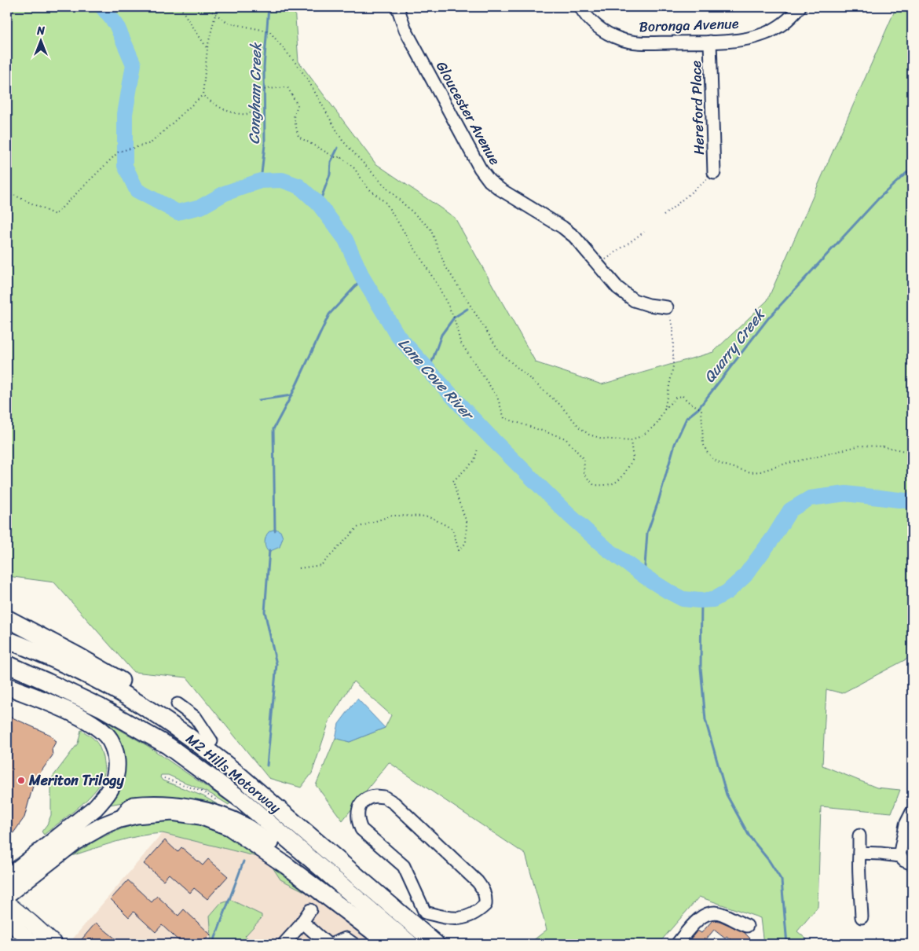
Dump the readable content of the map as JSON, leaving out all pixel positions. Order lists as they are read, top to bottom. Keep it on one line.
{"streets":{"highway":["M2 Hills Motorway"],"street":["Boronga Avenue","Hereford Place","Gloucester Avenue"]},"crossings":[["Boronga Avenue","Hereford Place"]],"water":["Congham Creek","Quarry Creek","Lane Cove River"],"places":["Meriton Trilogy"],"north":"top"}
